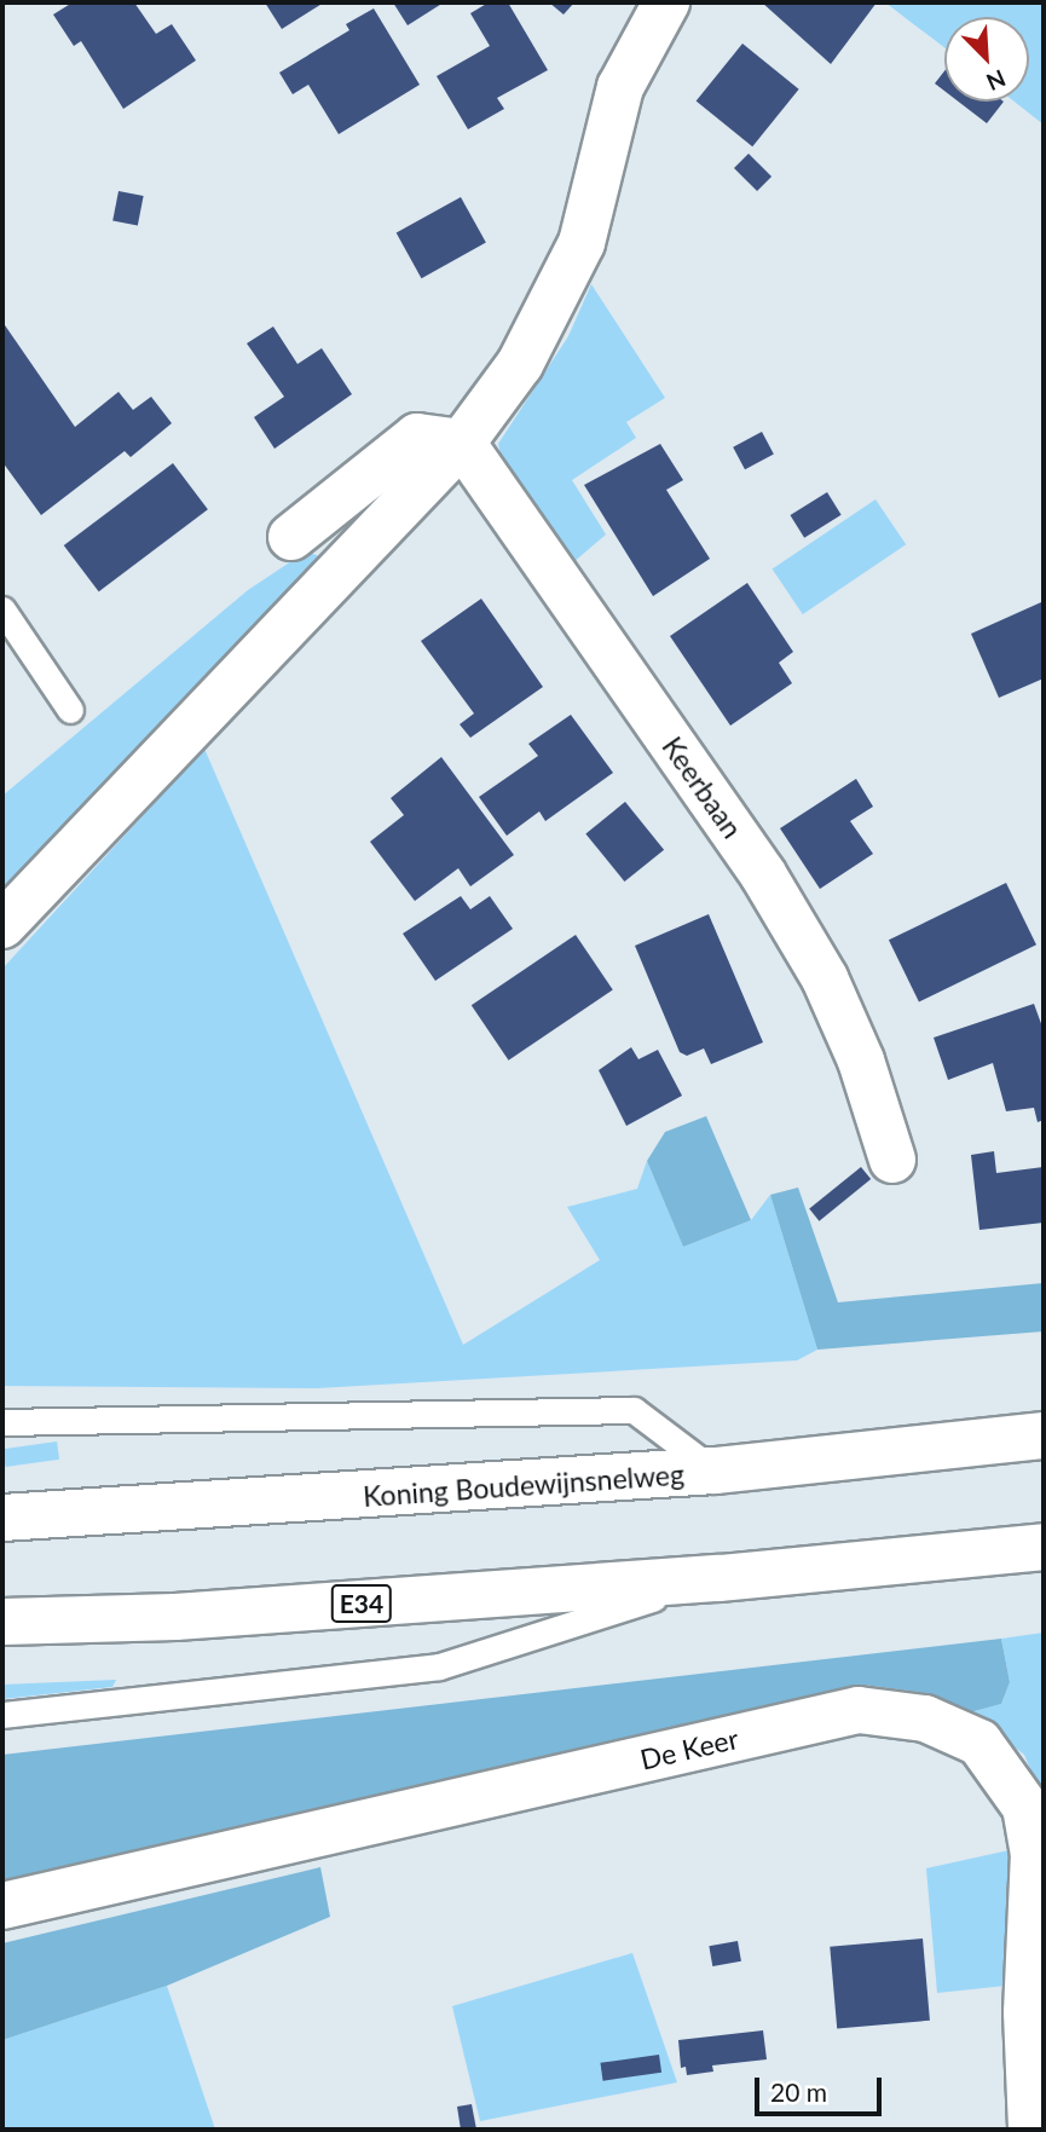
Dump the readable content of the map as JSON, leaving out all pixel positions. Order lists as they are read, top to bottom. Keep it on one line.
{"streets":{"main road":["Keerbaan","Koning Boudewijnsnelweg","E34","De Keer"]},"scale_bar":"20 m","north":"bottom right"}
